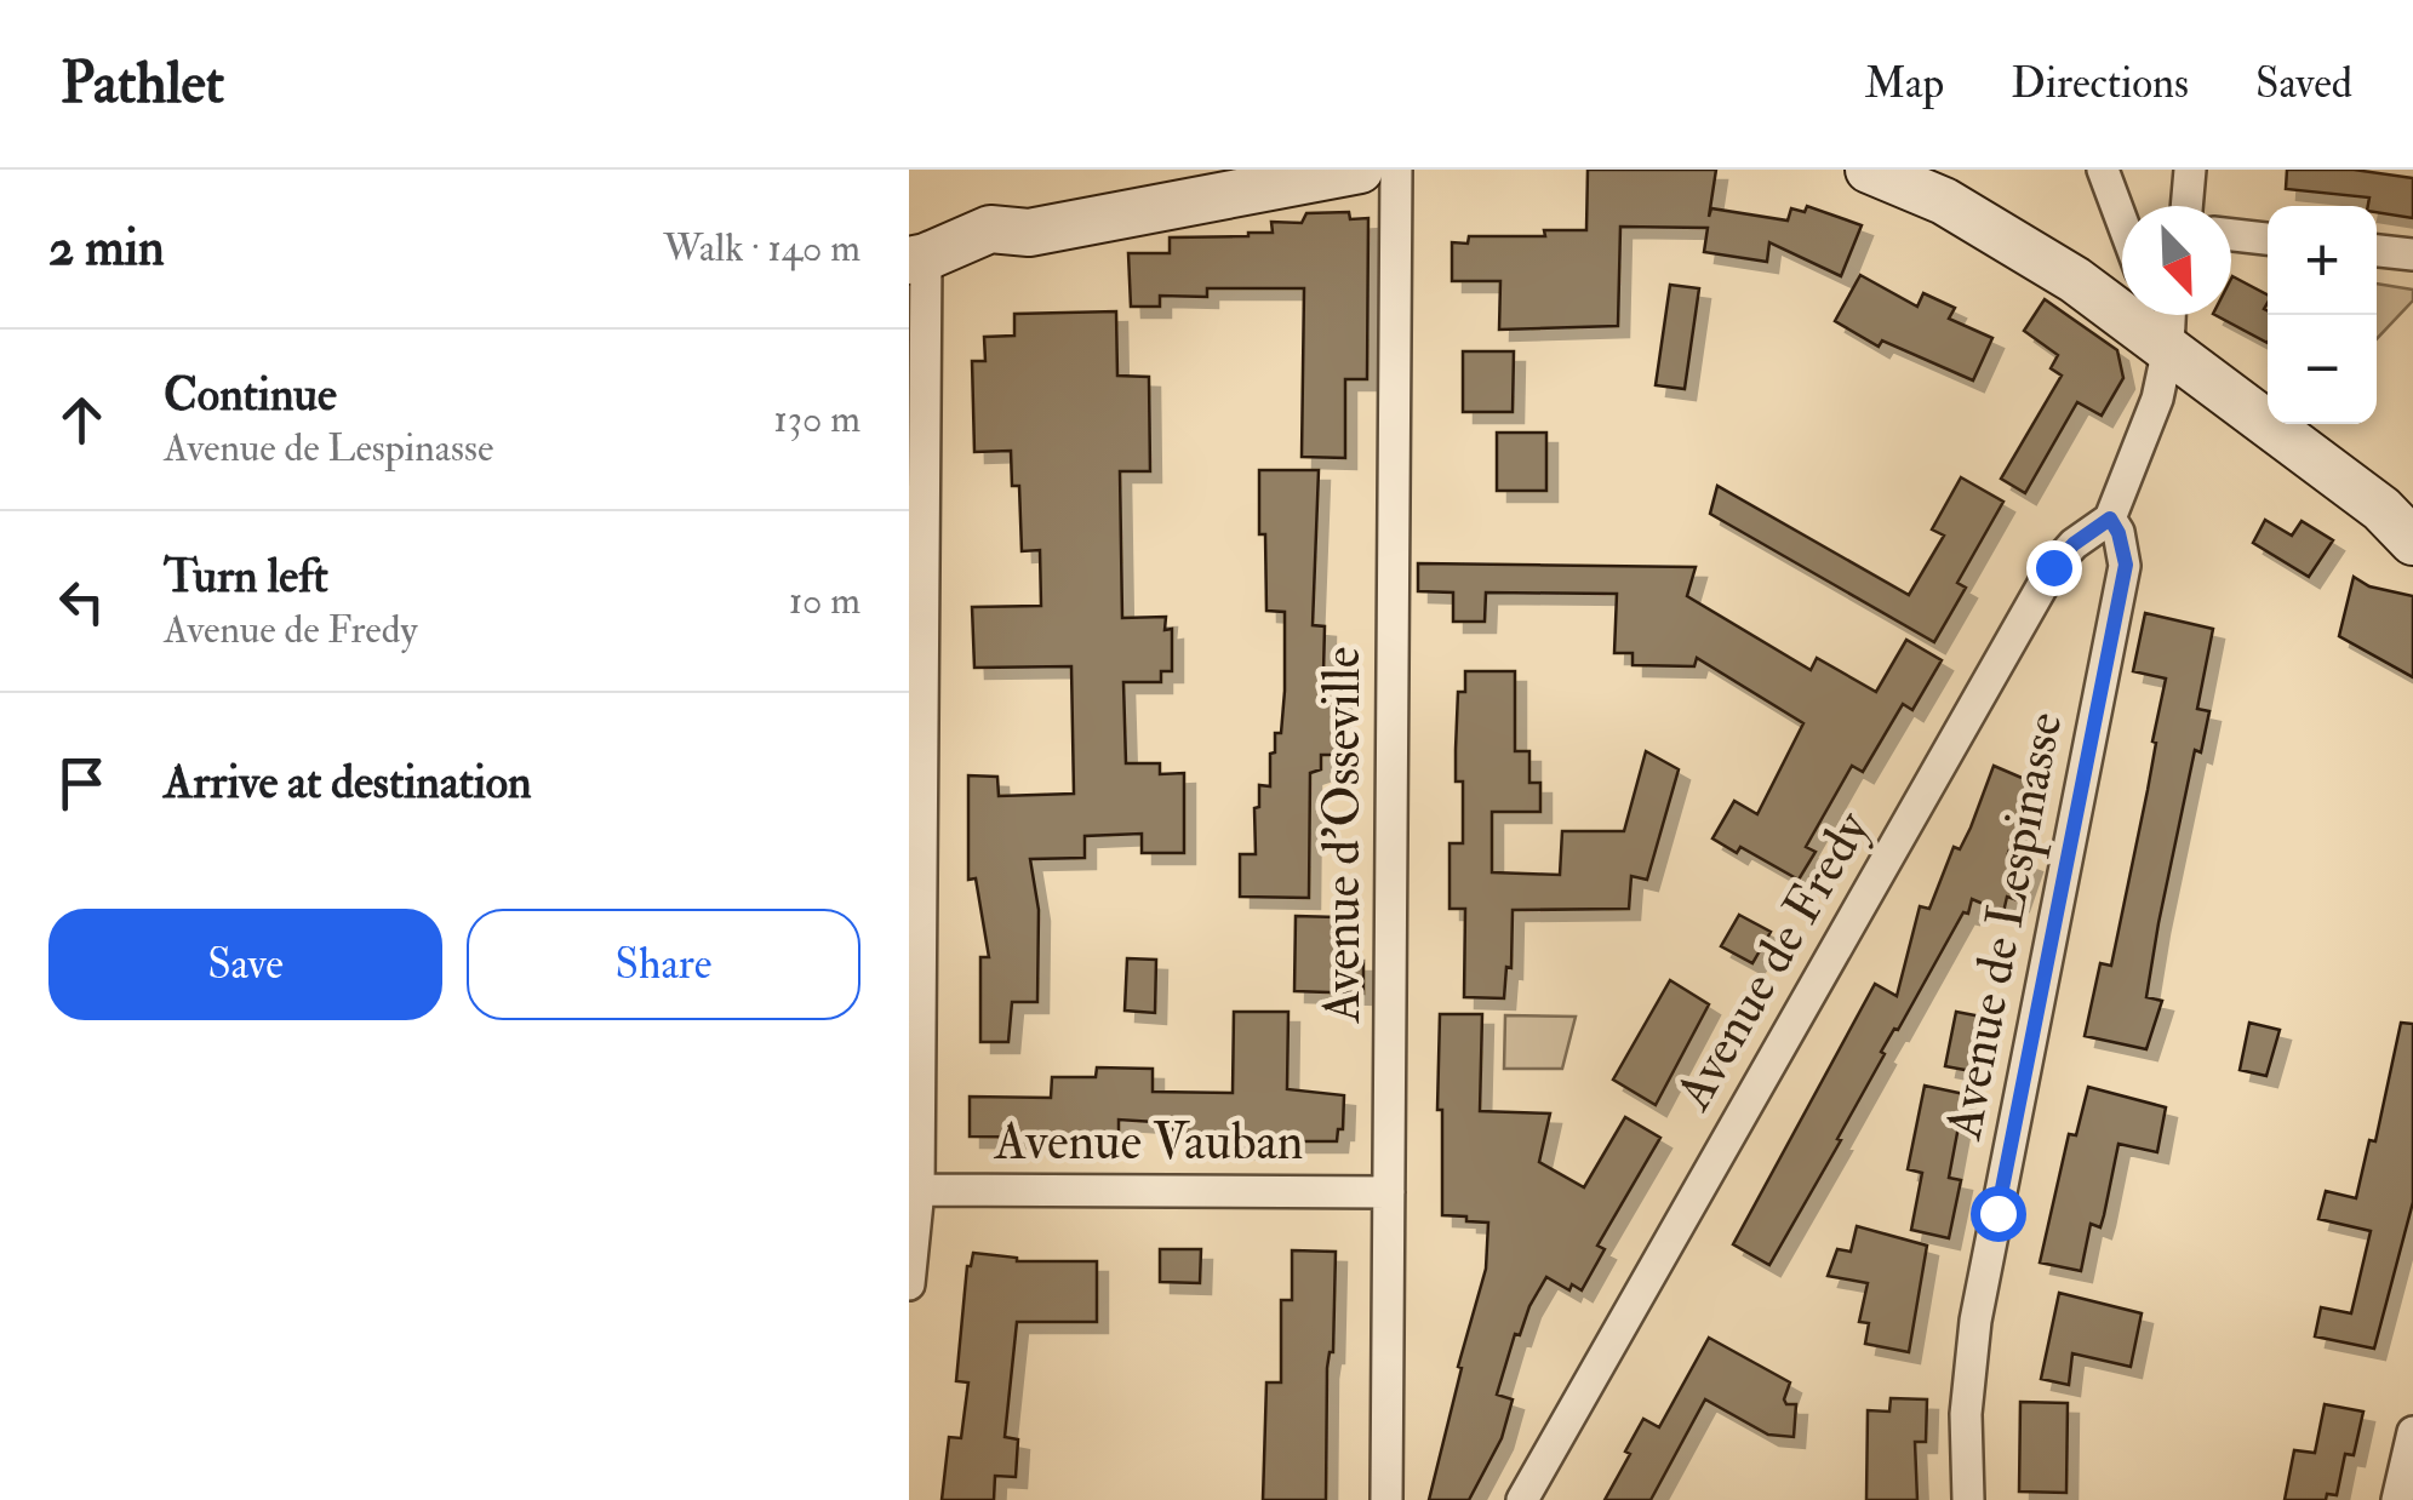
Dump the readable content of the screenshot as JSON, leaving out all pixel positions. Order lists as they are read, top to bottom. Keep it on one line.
{"streets":{"street":["Avenue d'Osseville","Avenue de Lespinasse","Avenue de Fredy","Avenue Vauban"]},"crossings":[["Avenue d'Osseville","Avenue Vauban"],["Avenue de Lespinasse","Avenue de Fredy"]],"north":"bottom right","page":{"header":"Pathlet","nav":["Map","Directions","Saved"],"heading":["2 min","Walk · 140 m"],"map_buttons":["+","−"],"list":[["Continue","Avenue de Lespinasse","130 m"],["Turn left","Avenue de Fredy","10 m"],"Arrive at destination"],"buttons":["Save","Share"]}}
